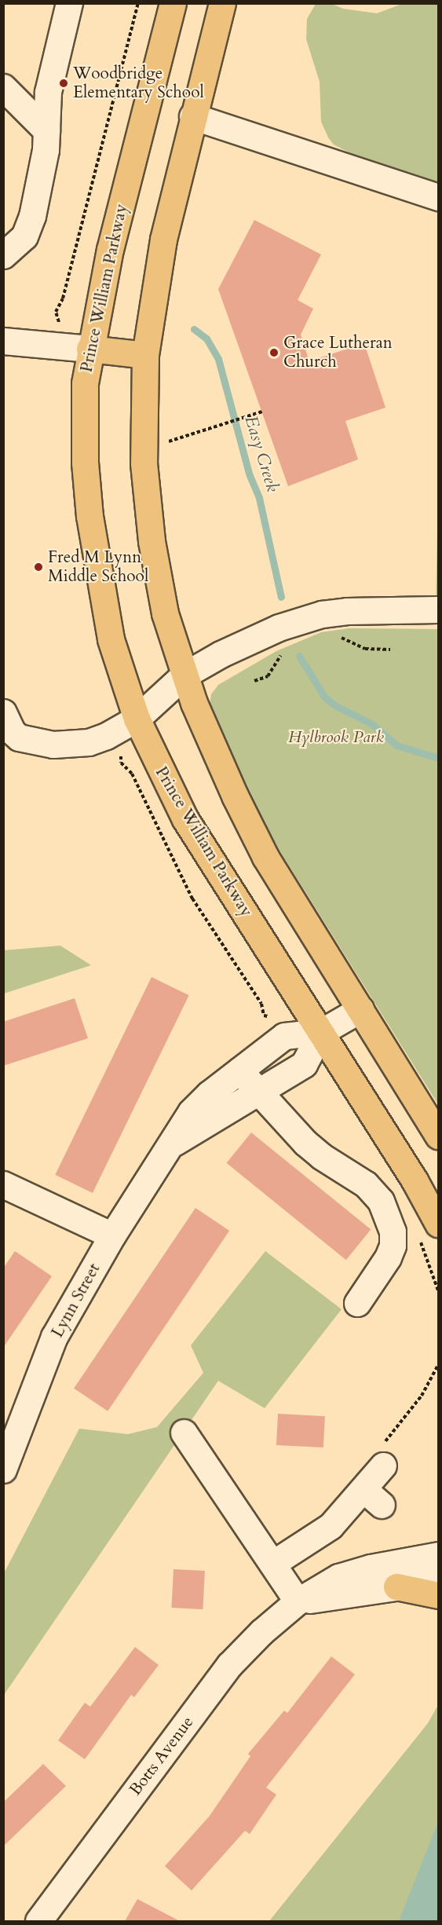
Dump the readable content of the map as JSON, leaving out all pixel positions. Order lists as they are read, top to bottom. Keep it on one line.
{"streets":{"main road":["Prince William Parkway"],"street":["Lynn Street","Botts Avenue"]},"crossings":[["Prince William Parkway","Lynn Street"]],"water":["Easy Creek"],"parks":["Hylbrook Park"],"places":["Woodbridge Elementary School","Grace Lutheran Church","Fred M Lynn Middle School"]}
